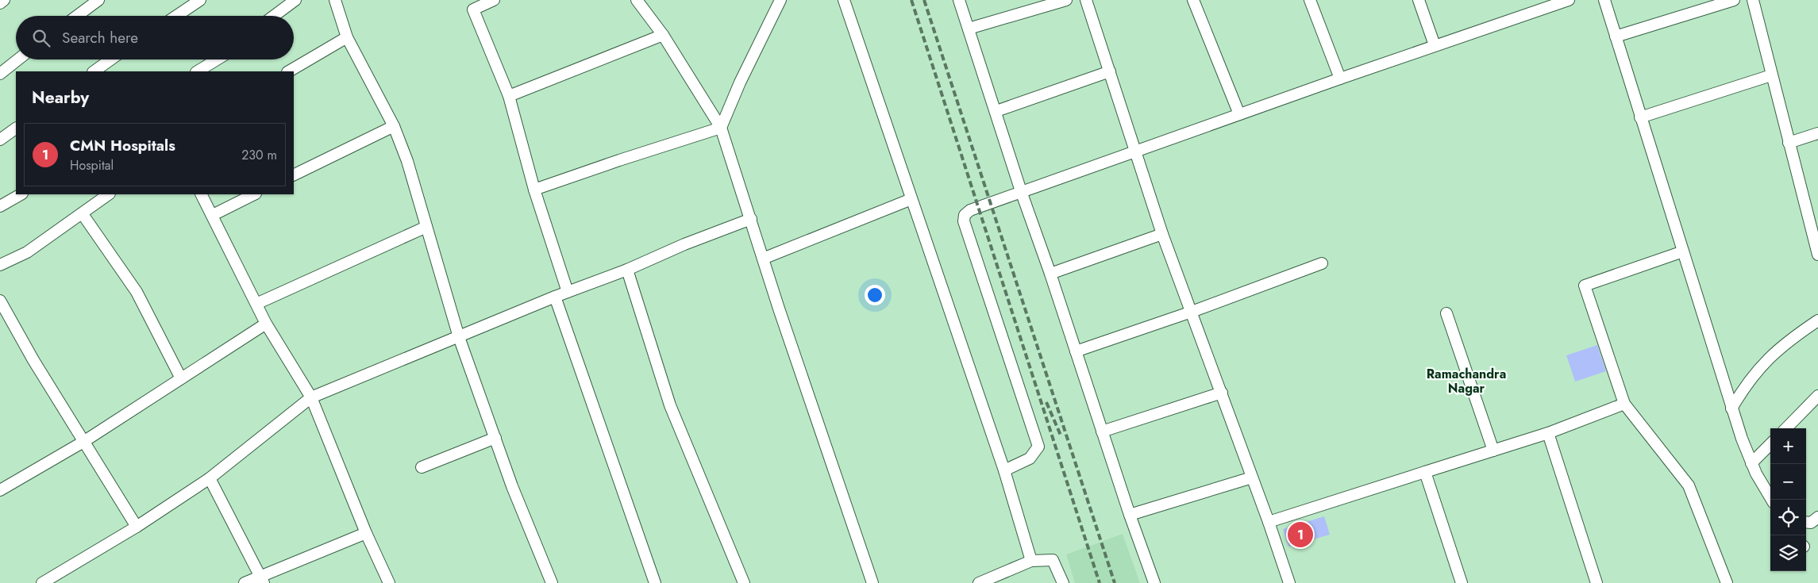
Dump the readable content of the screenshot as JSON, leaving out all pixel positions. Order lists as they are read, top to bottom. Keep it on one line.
{"districts":["Ramachandra Nagar"],"page":{"search":"Search here","heading":"Nearby","list":[{"mark":"1","name":"CMN Hospitals","note":"Hospital","value":"230 m"}],"map_buttons":["+","−"],"pins":"1"}}
